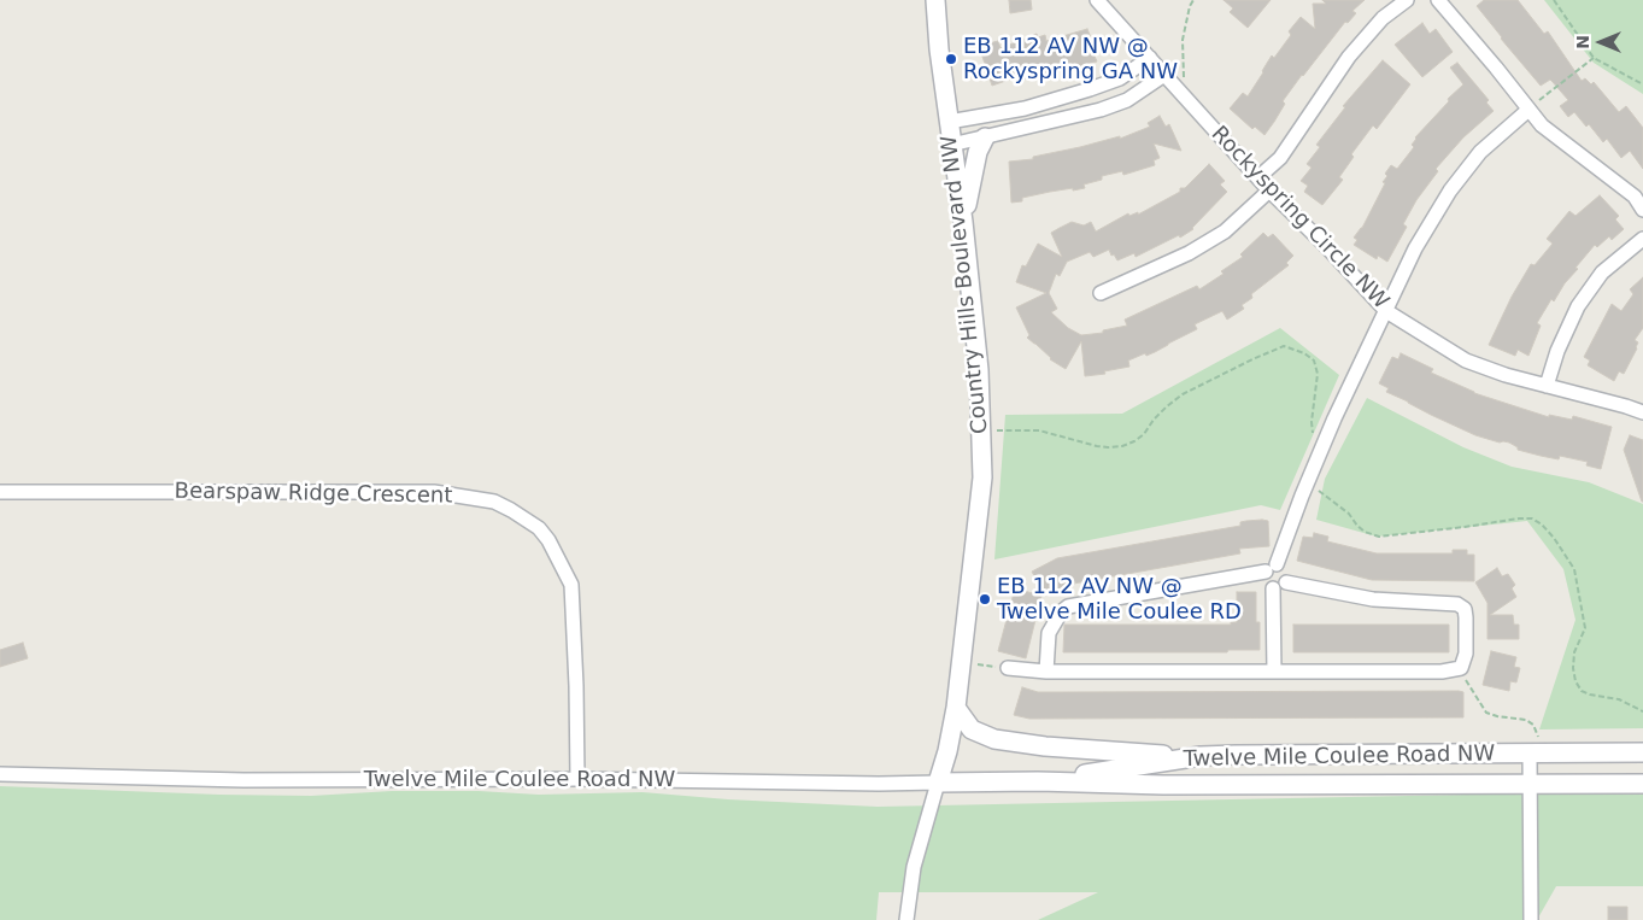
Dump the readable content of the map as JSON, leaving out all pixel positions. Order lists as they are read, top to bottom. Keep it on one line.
{"streets":{"main road":["Country Hills Boulevard NW","Twelve Mile Coulee Road NW"],"street":["Rockyspring Circle NW","Bearspaw Ridge Crescent"]},"crossings":[["Country Hills Boulevard NW","Twelve Mile Coulee Road NW"],["Bearspaw Ridge Crescent","Twelve Mile Coulee Road NW"]],"places":["EB 112 AV NW @ Rockyspring GA NW","EB 112 AV NW @ Twelve Mile Coulee RD"],"north":"left"}
